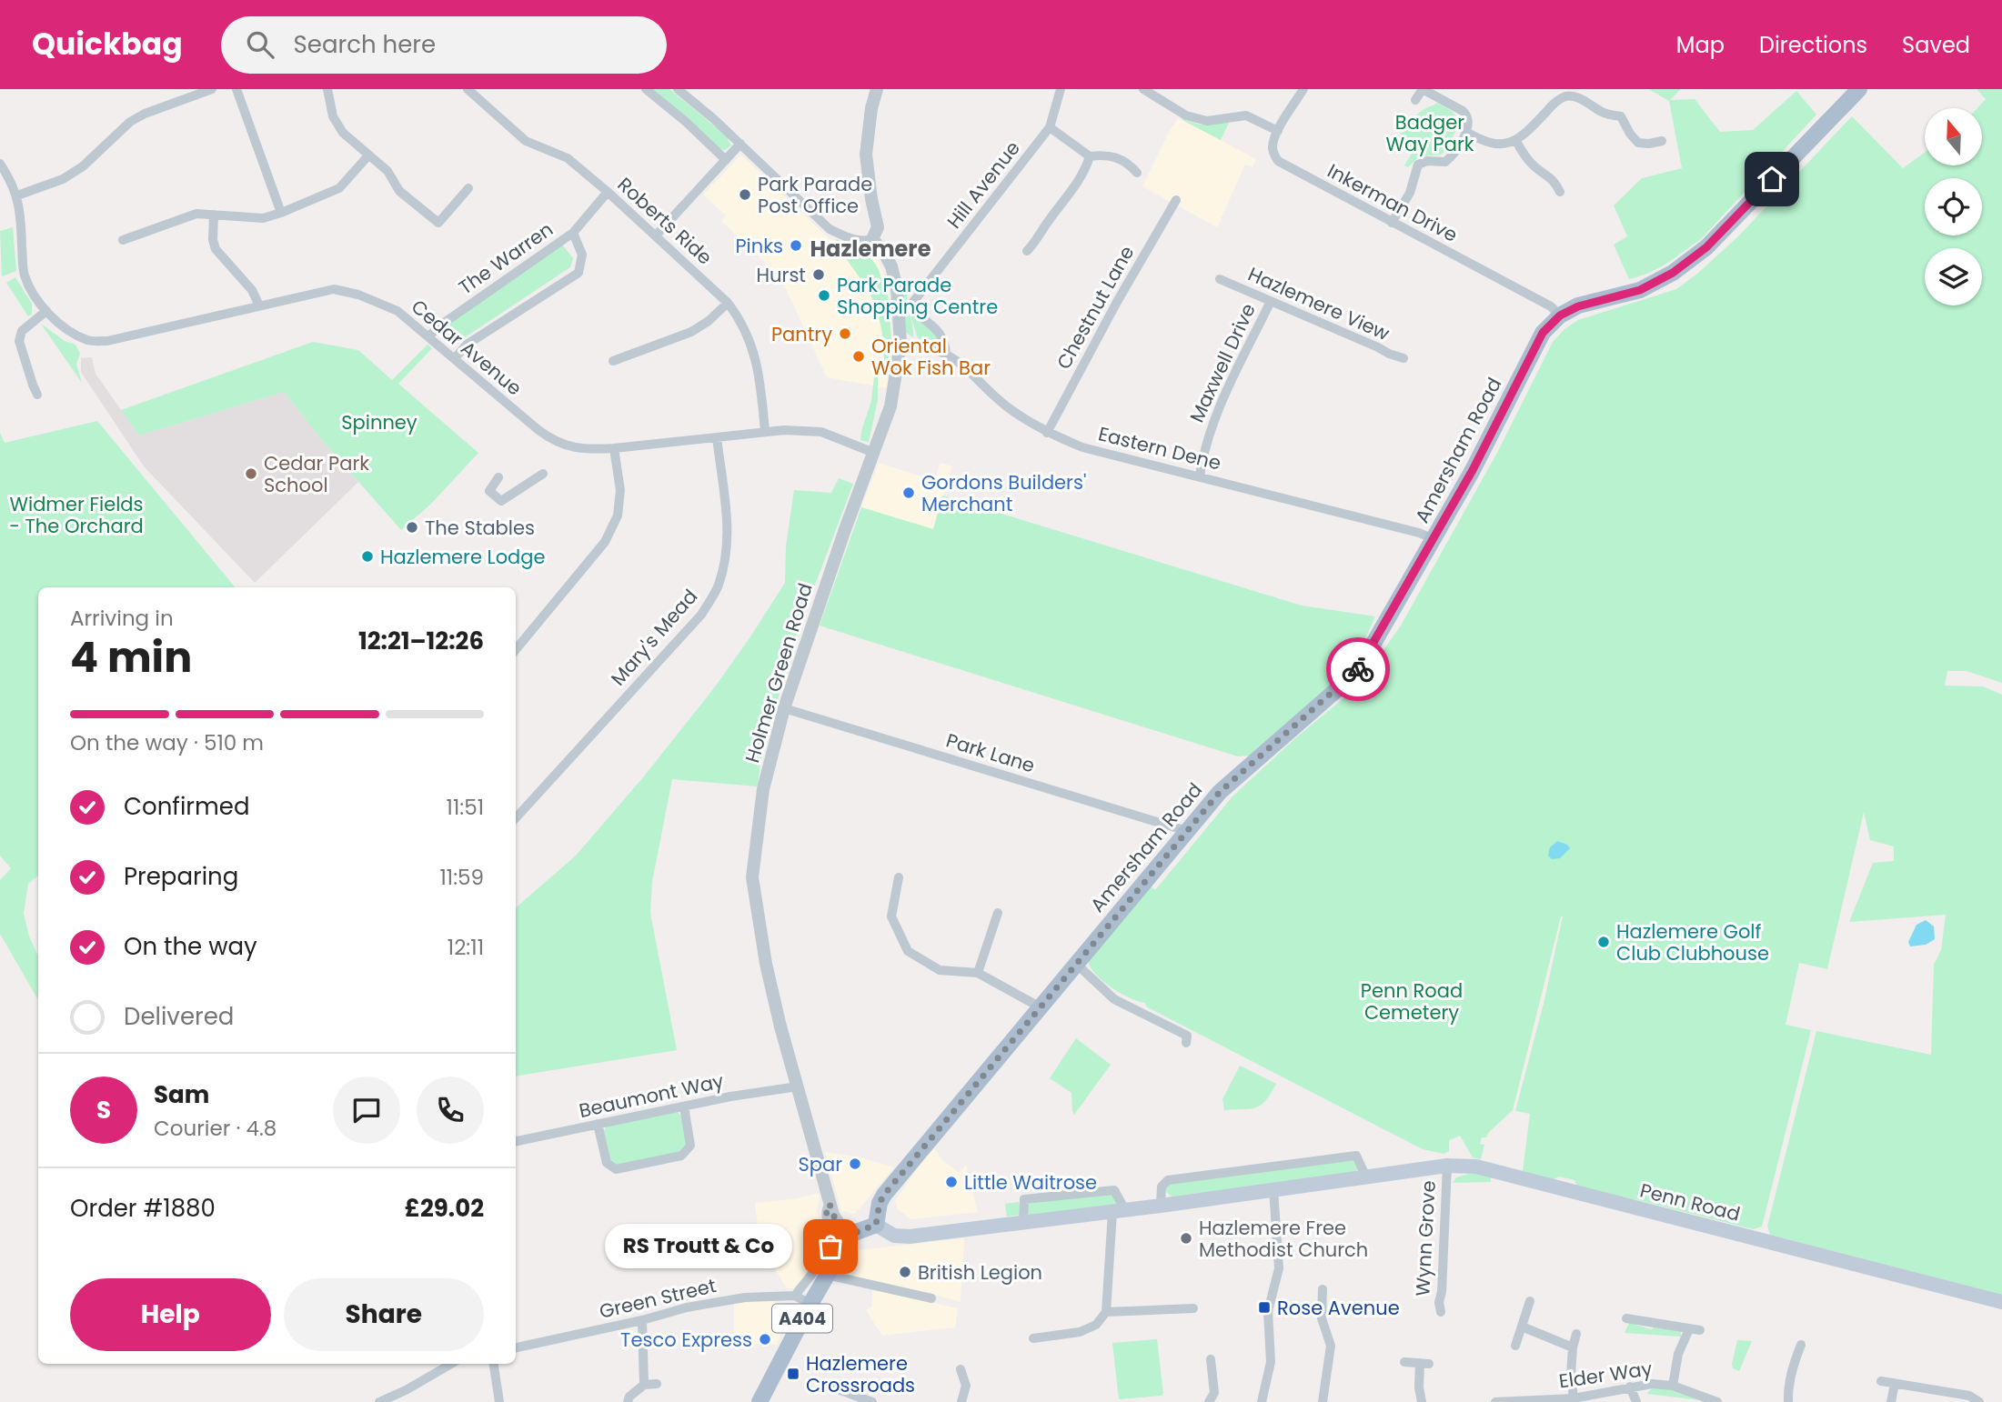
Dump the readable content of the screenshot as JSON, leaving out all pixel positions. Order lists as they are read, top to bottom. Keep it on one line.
{"streets":{"main road":["Amersham Road","Penn Road","A404"],"street":["Hill Avenue","Inkerman Drive","Roberts Ride","The Warren","Hazlemere View","Chestnut Lane","Cedar Avenue","Maxwell Drive","Eastern Dene","Mary's Mead","Holmer Green Road","Park Lane","Beaumont Way","Wynn Grove","Green Street","Elder Way"]},"crossings":[["Hill Avenue","Eastern Dene"],["Inkerman Drive","Amersham Road"],["Roberts Ride","The Warren"],["Roberts Ride","Cedar Avenue"],["The Warren","Cedar Avenue"],["Hazlemere View","Maxwell Drive"],["Chestnut Lane","Eastern Dene"],["Cedar Avenue","Mary's Mead"],["Cedar Avenue","Holmer Green Road"],["Maxwell Drive","Eastern Dene"],["Eastern Dene","Amersham Road"],["Eastern Dene","Holmer Green Road"],["Amersham Road","Park Lane"],["Amersham Road","Penn Road"],["Holmer Green Road","Park Lane"],["Holmer Green Road","Beaumont Way"],["Holmer Green Road","A404"],["Penn Road","Wynn Grove"],["Green Street","A404"]],"districts":["Hazlemere"],"parks":["Badger Way Park","Spinney","Widmer Fields - The Orchard","Penn Road Cemetery"],"places":{"other":["Park Parade Post Office","Pinks","Hurst","Park Parade Shopping Centre","Pantry","Oriental Wok Fish Bar","Cedar Park School","Gordons Builders' Merchant","The Stables","Hazlemere Lodge","Hazlemere Golf Club Clubhouse","Spar","Little Waitrose","Hazlemere Free Methodist Church","RS Troutt & Co","British Legion","Tesco Express"],"transit":["Rose Avenue","Hazlemere Crossroads"]},"north":"top","page":{"header":"Quickbag","search":"Search here","nav":["Map","Directions","Saved"],"heading":["4 min","Arriving in","12:21–12:26"],"panel":["Sam","Courier · 4.8","Order #1880","£29.02"],"bar":"On the way · 510 m","list":[["Confirmed","11:51"],["Preparing","11:59"],["On the way","12:11"],"Delivered"],"round":"S","bubble":"RS Troutt & Co","buttons":["Help","Share"]}}
